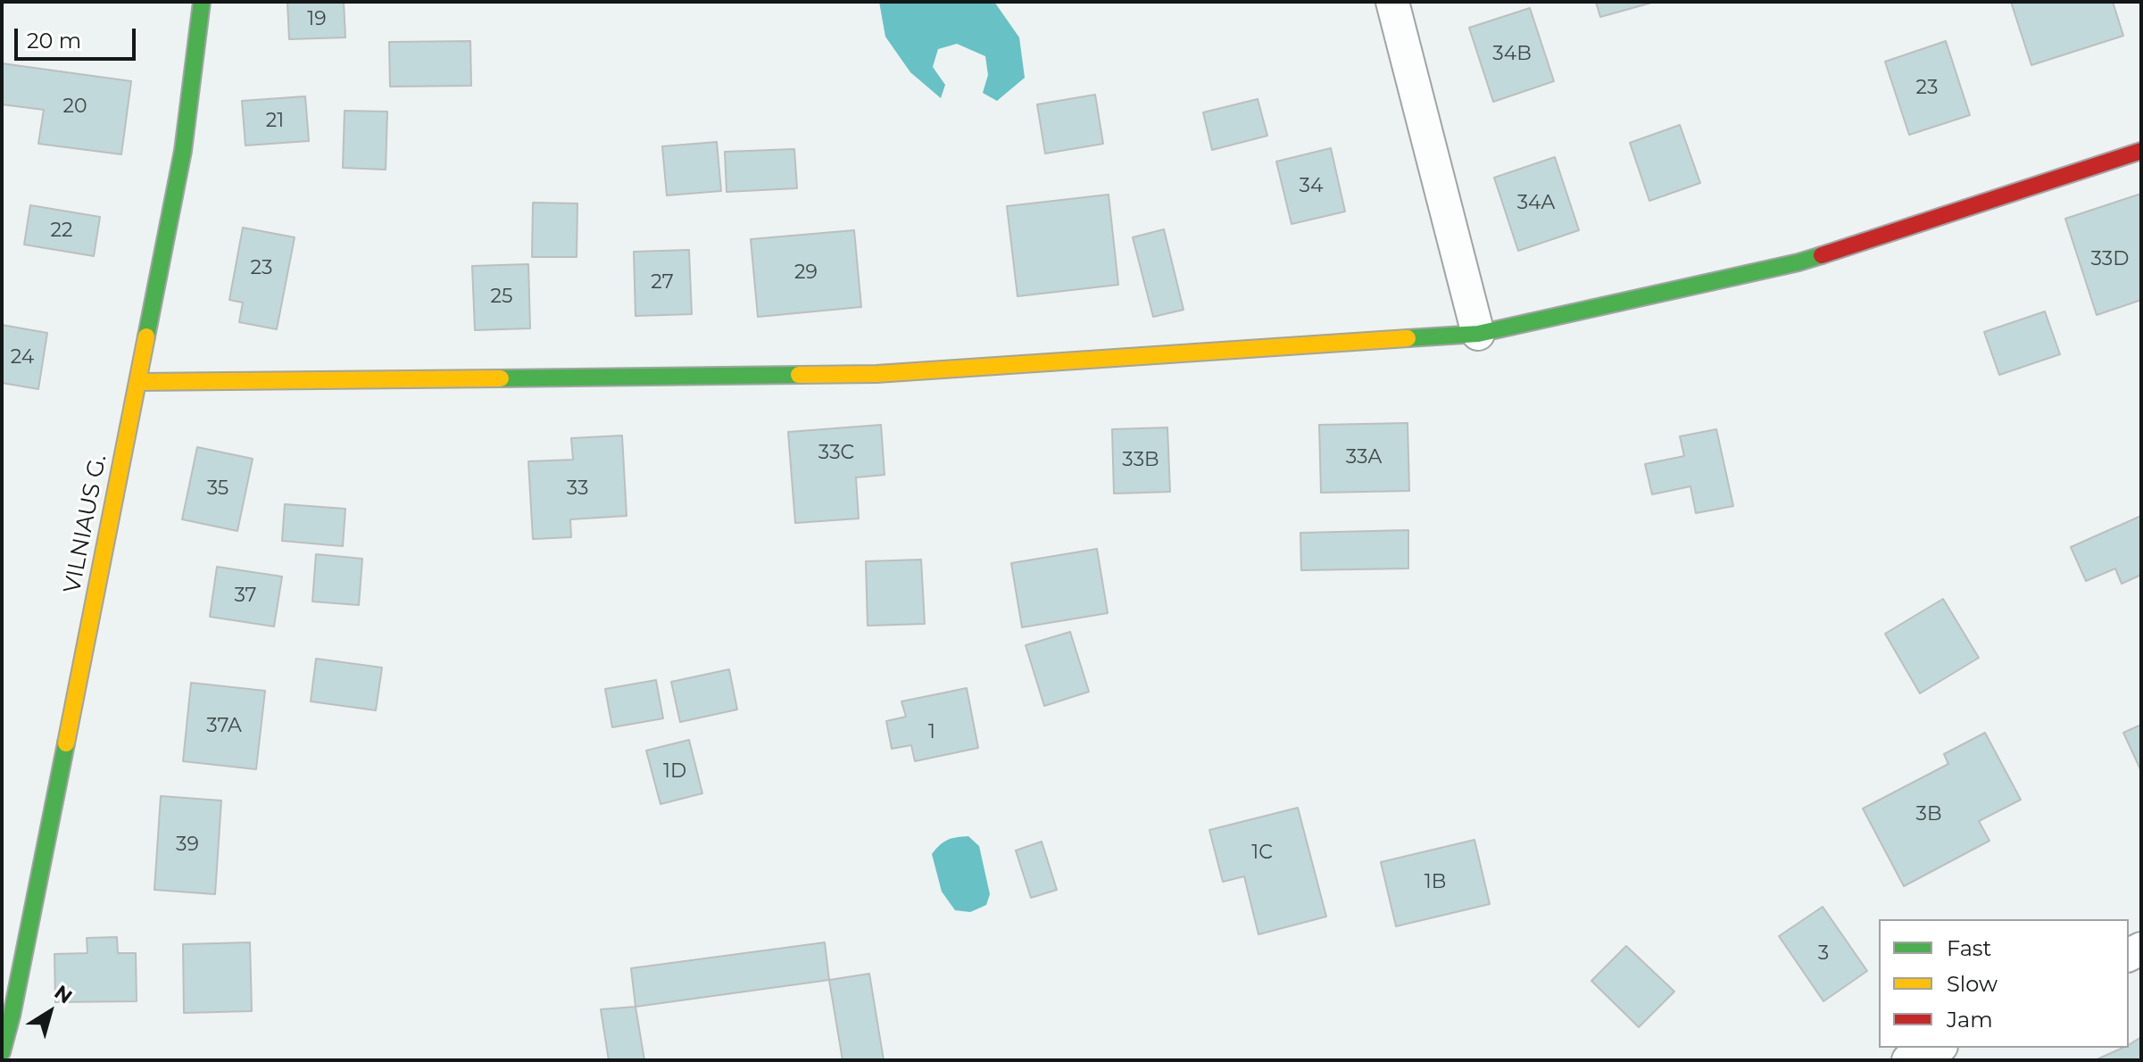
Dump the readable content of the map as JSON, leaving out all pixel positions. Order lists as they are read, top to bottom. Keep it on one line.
{"streets":{"street":["VILNIAUS G."]},"house_numbers":["19","34B","23","20","21","34","34A","22","33D","23","29","27","25","24","33C","33A","33B","35","33","37","37A","1","1D","3B","39","1C","1B","3"],"legend":["Fast","Slow","Jam"],"scale_bar":"20 m","north":"top right"}
